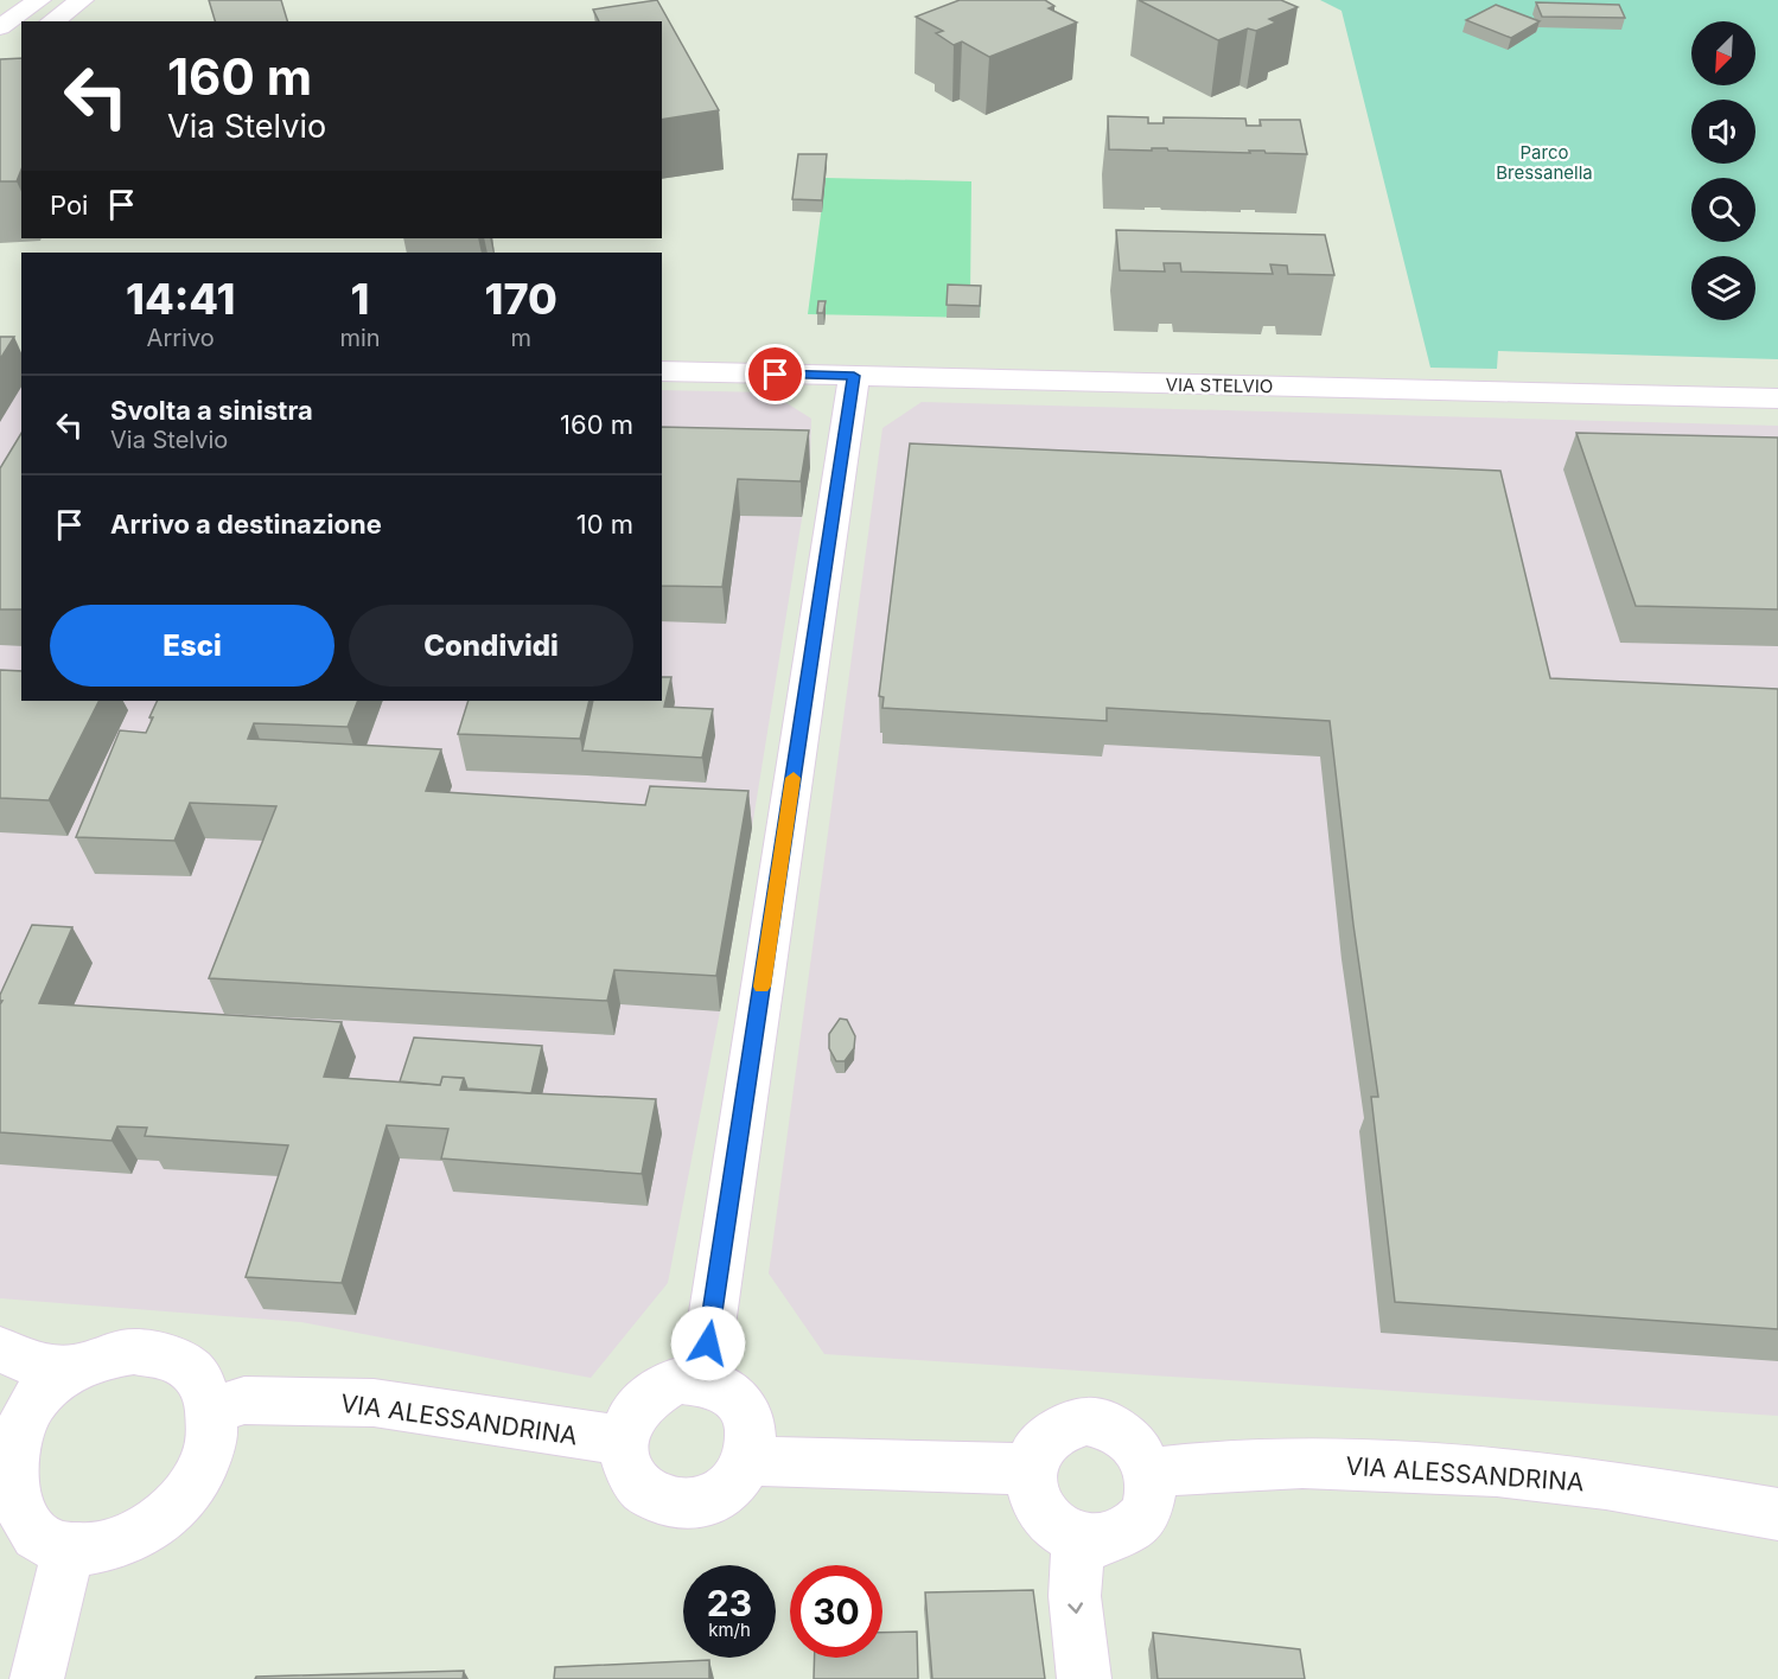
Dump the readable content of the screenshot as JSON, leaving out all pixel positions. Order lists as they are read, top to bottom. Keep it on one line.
{"streets":{"street":["VIA STELVIO","VIA ALESSANDRINA"]},"parks":["Parco Bressanella"],"north":"bottom left","page":{"turn":["160 m","Via Stelvio"],"then":"Poi","eta":["14:41","Arrivo","1","min","170","m"],"list":[{"name":"Svolta a sinistra","note":"Via Stelvio","value":"160 m"},{"name":"Arrivo a destinazione","value":"10 m"}],"buttons":["Esci","Condividi"],"speed":"23 km/h","limit":"30"}}
